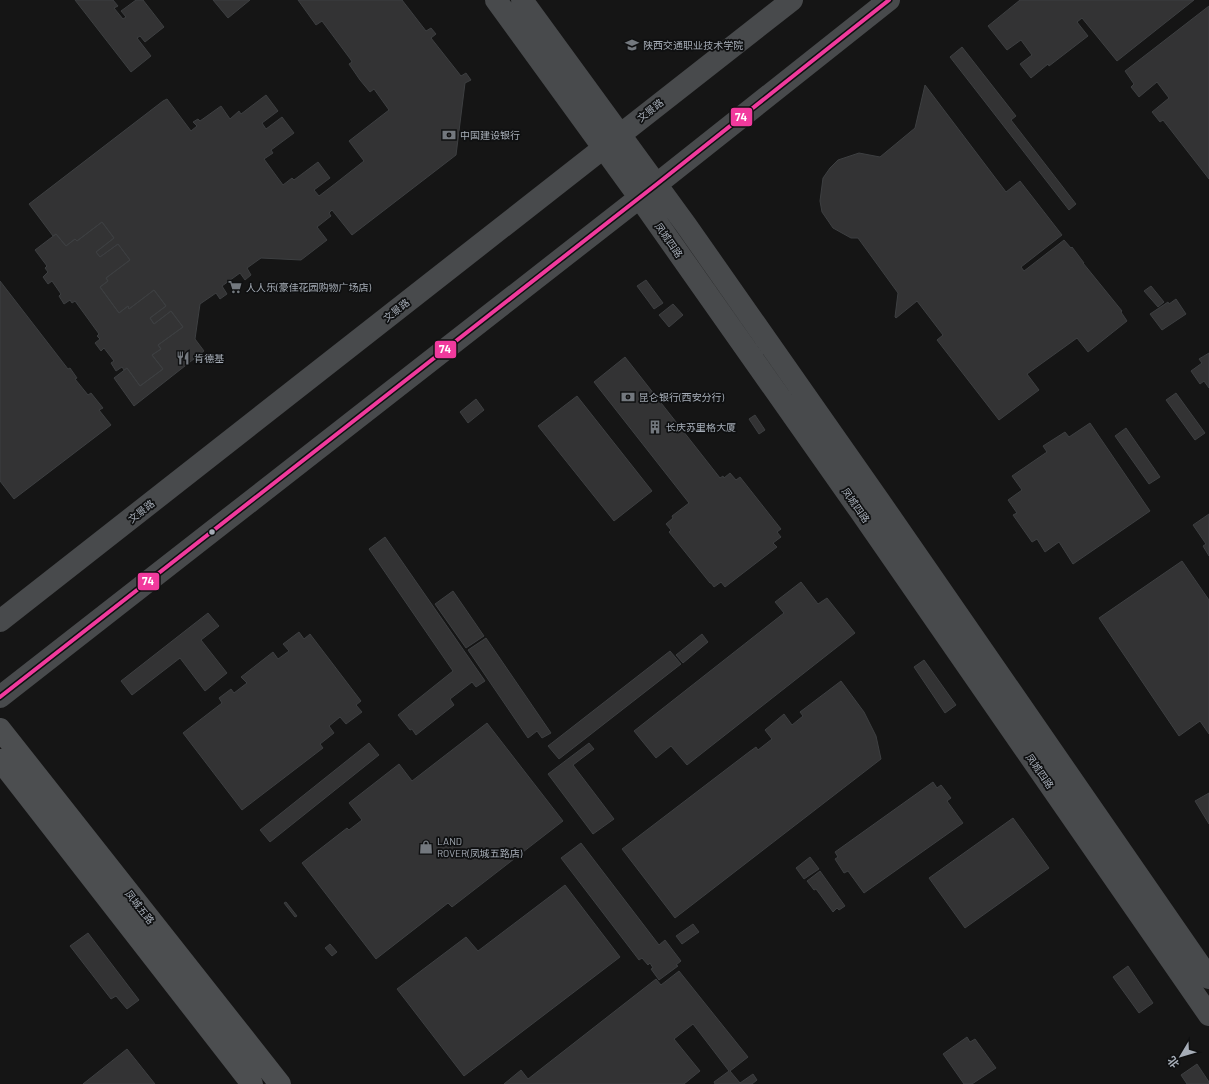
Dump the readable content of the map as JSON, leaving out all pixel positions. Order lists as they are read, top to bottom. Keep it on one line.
{"streets":{"main road":["凤城五路"],"street":["文景路","凤城四路"]},"crossings":[["文景路","凤城四路"]],"places":{"school or university":["陕西交通职业技术学院"],"bank":["中国建设银行","昆仑银行(西安分行)"],"supermarket":["人人乐(豪佳花园购物广场店)"],"restaurant":["肯德基"],"building":["长庆苏里格大厦"],"shop":["LAND ROVER(凤城五路店)"]},"lines":["transit line 74"],"north":"bottom left"}
